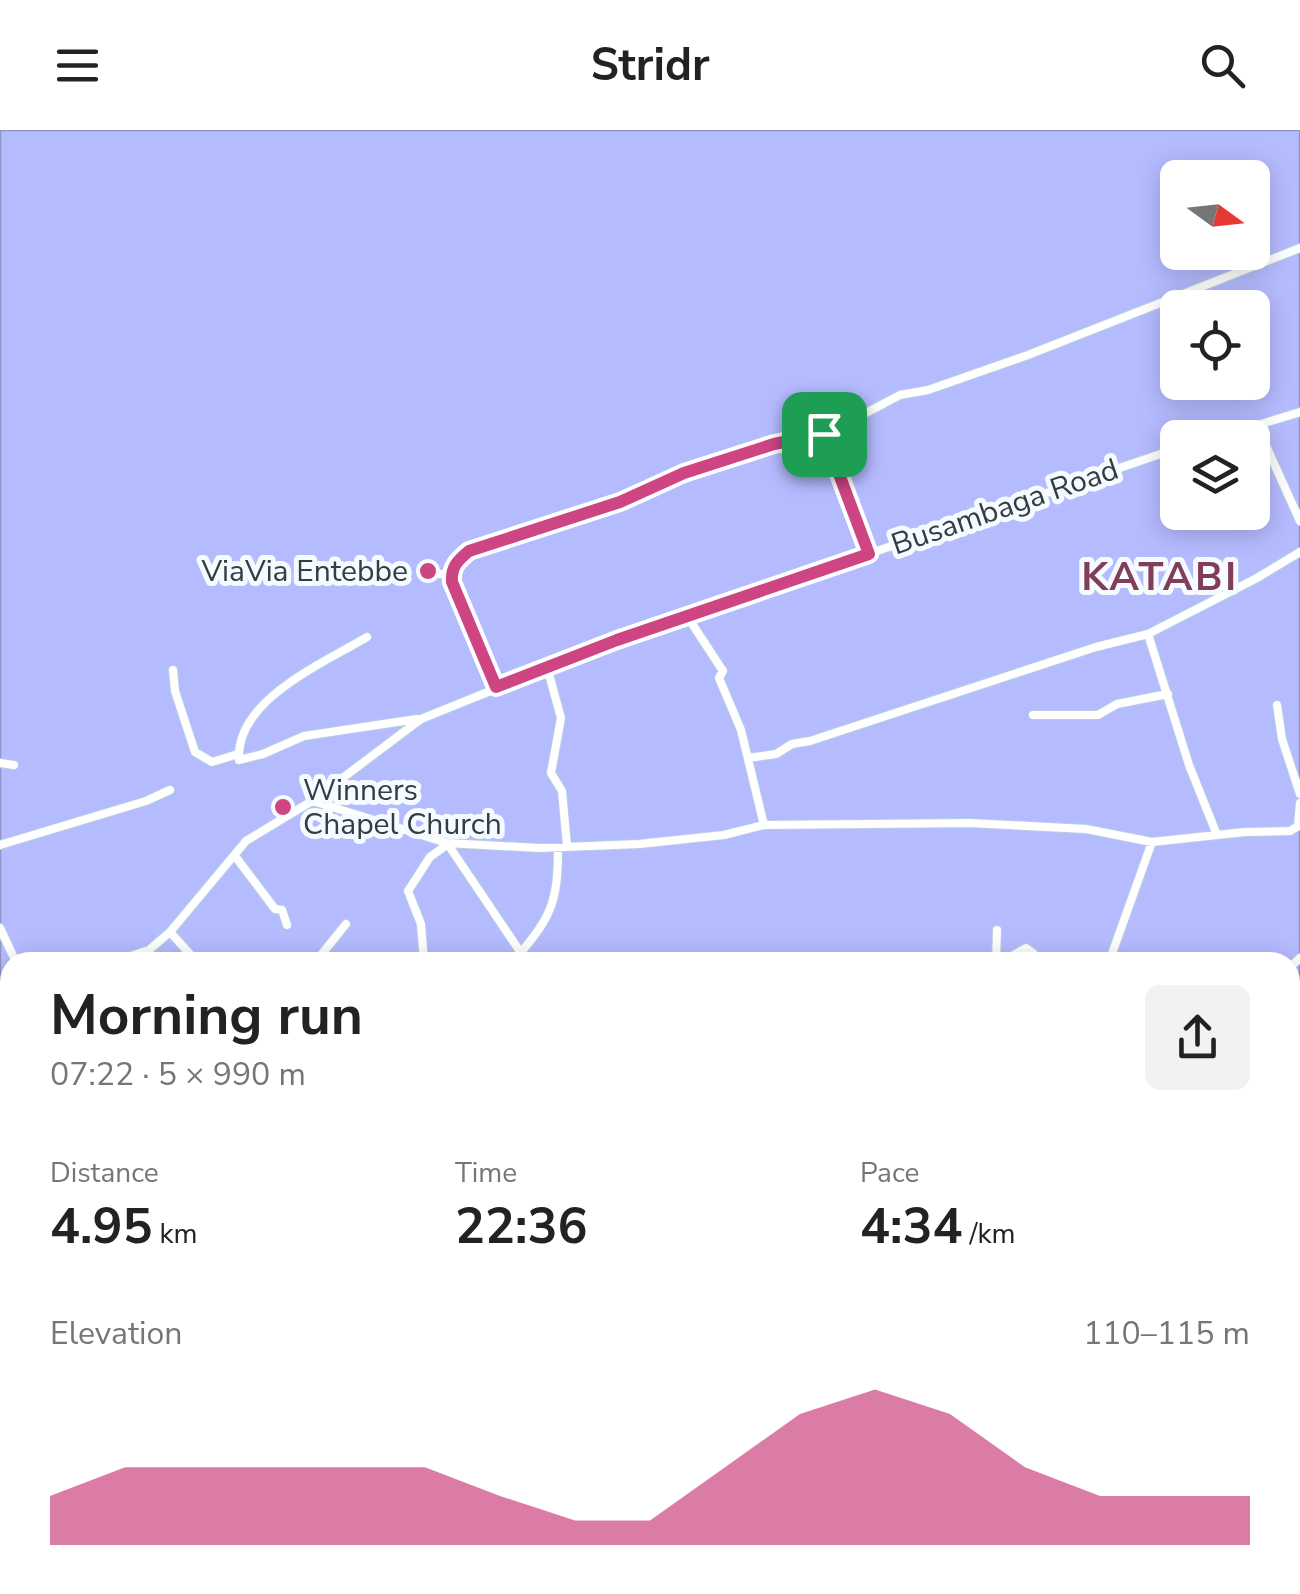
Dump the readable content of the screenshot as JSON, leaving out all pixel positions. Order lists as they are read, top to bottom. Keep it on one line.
{"streets":{"street":["Busambaga Road"]},"districts":["KATABI"],"places":["ViaVia Entebbe","Winners Chapel Church"],"north":"right","page":{"header":"Stridr","heading":["Morning run","07:22 · 5 × 990 m"],"stats":[["Distance","4.95 km"],["Time","22:36"],["Pace","4:34 /km"]],"chart":["Elevation","110–115 m"]}}
